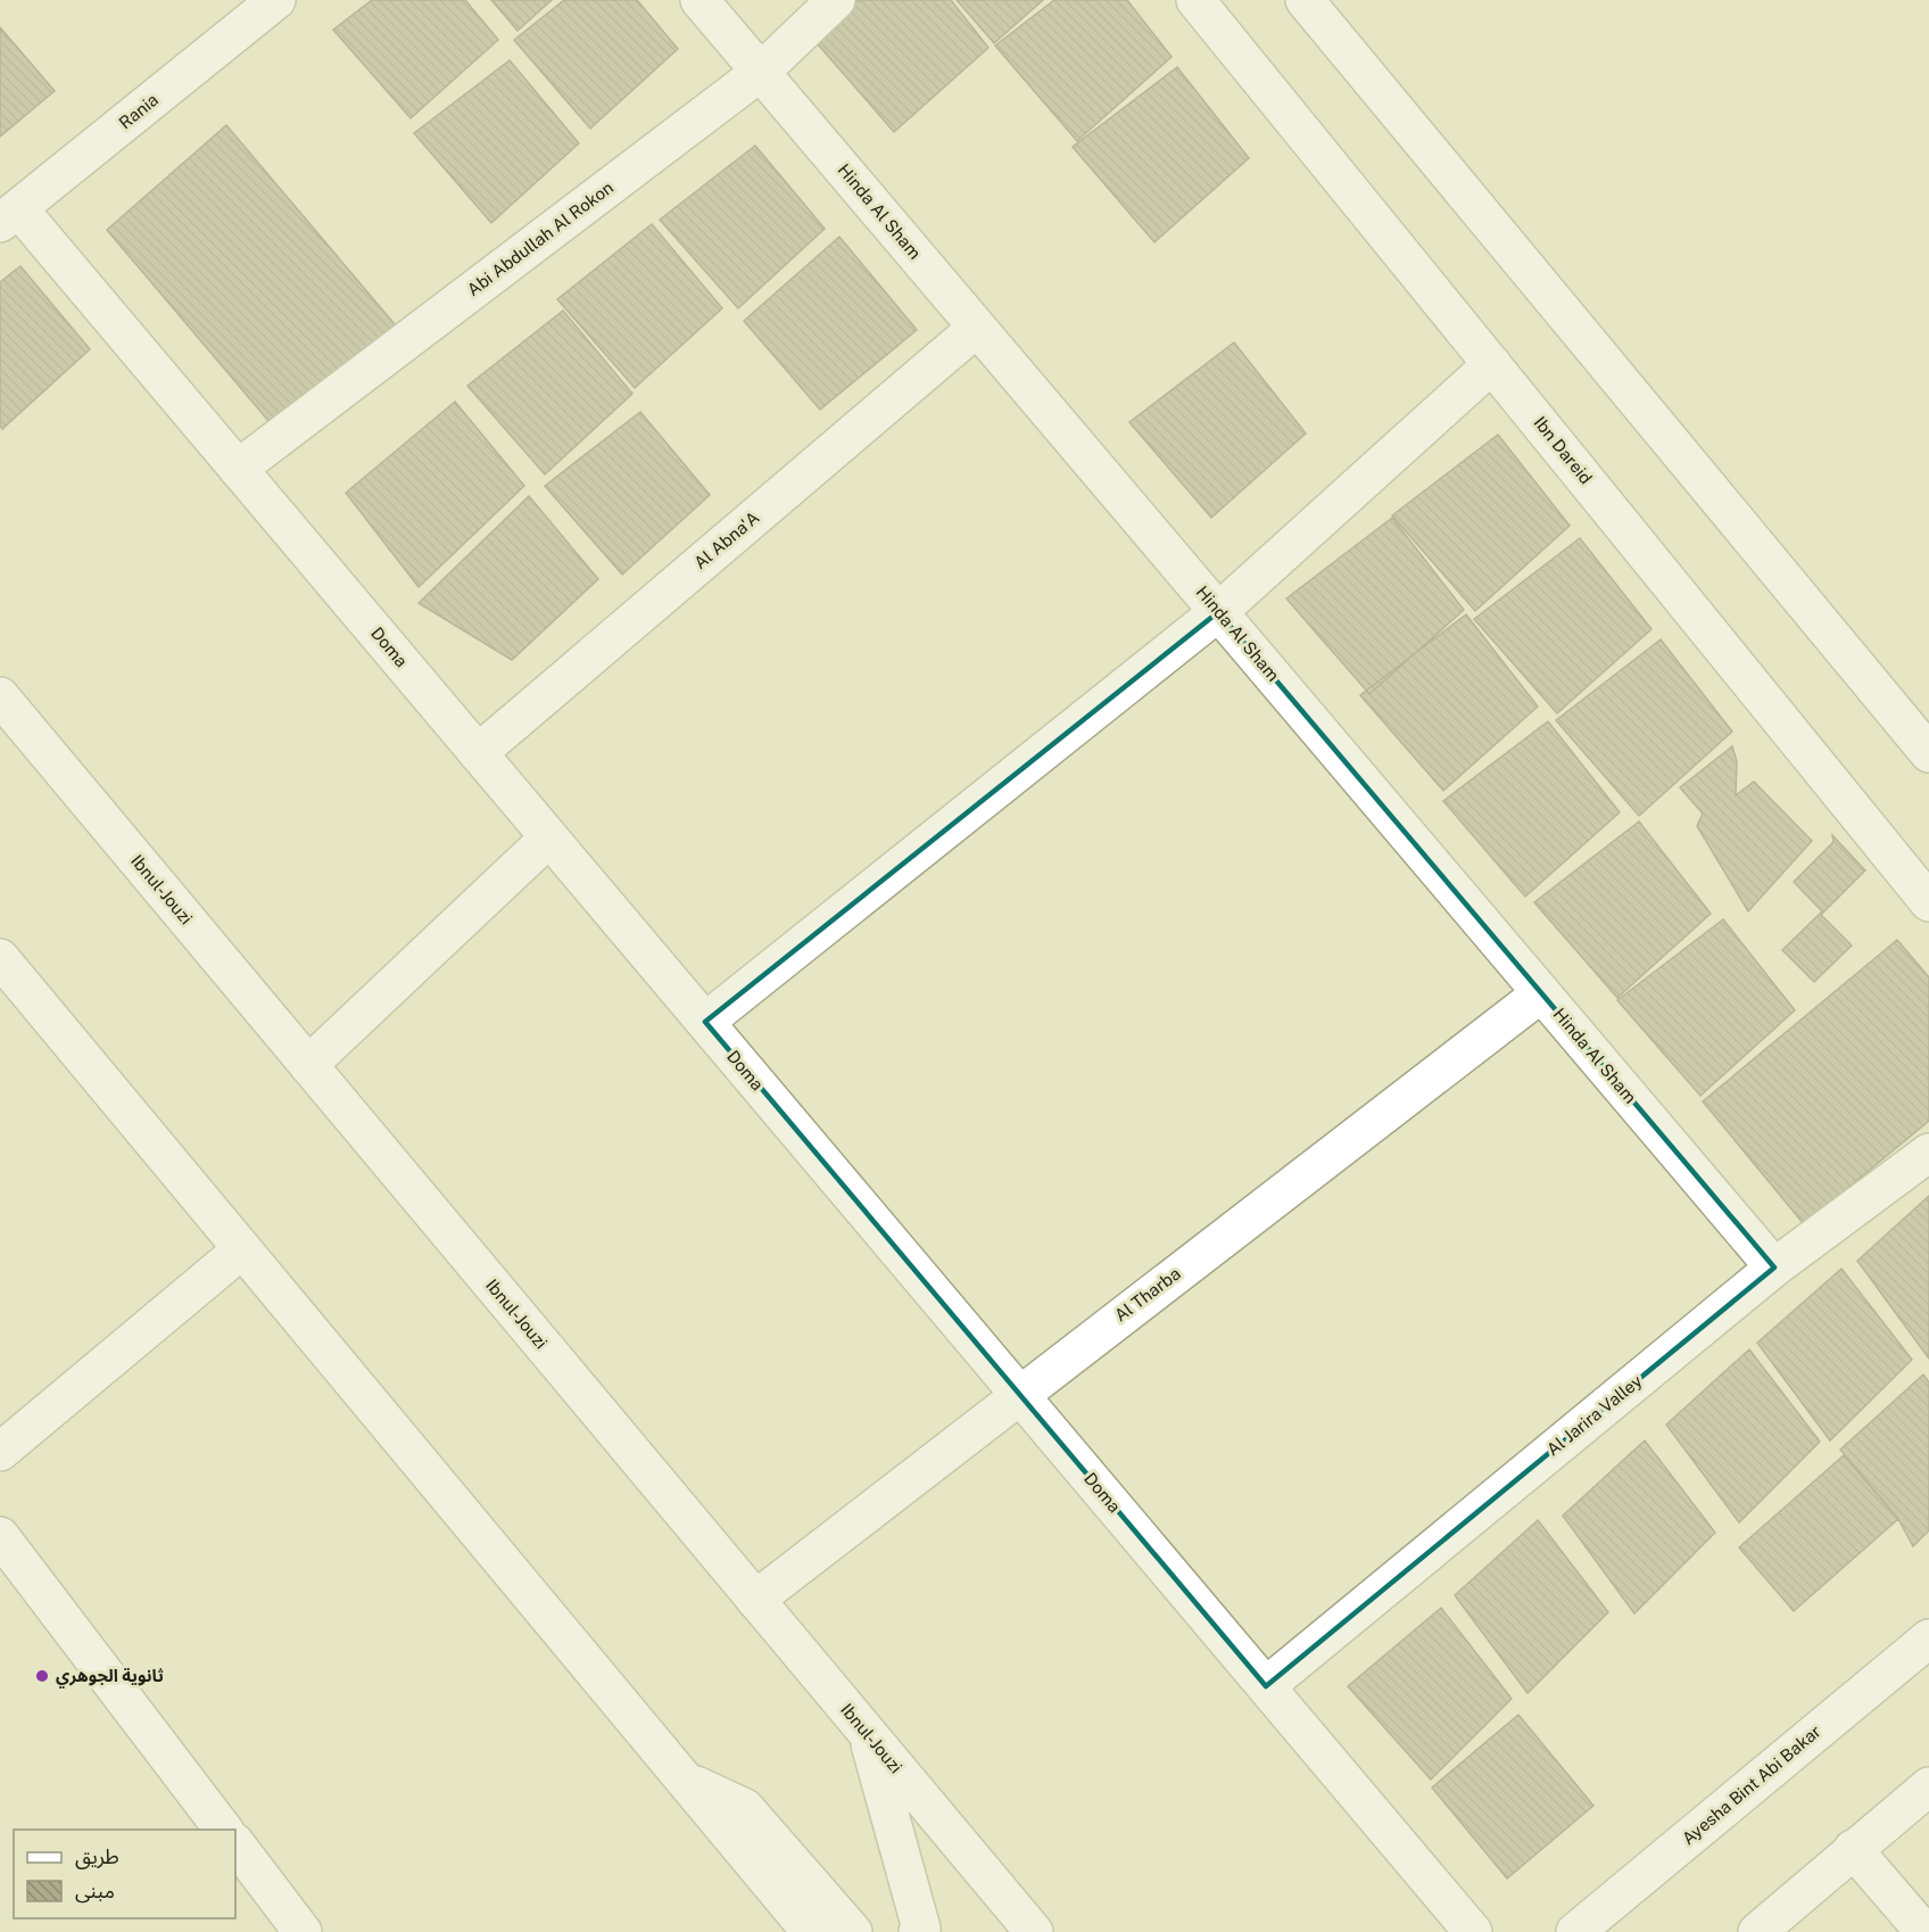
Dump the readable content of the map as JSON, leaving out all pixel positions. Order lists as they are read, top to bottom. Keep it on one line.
{"streets":{"street":["Rania","Hinda Al Sham","Abi Abdullah Al Rokon","Ibn Dareid","Al Abna'A","Doma","Ibnul-Jouzi","Al Tharba","Al Jarira Valley","Ayesha Bint Abi Bakar"]},"crossings":[["Rania","Doma"],["Hinda Al Sham","Abi Abdullah Al Rokon"],["Hinda Al Sham","Al Abna'A"],["Hinda Al Sham","Al Tharba"],["Hinda Al Sham","Al Jarira Valley"],["Abi Abdullah Al Rokon","Doma"],["Al Abna'A","Doma"],["Doma","Al Tharba"],["Doma","Al Jarira Valley"],["Ibnul-Jouzi","Al Tharba"]],"places":["ثانوية الجوهري"],"legend":["طريق","مبنى"]}
